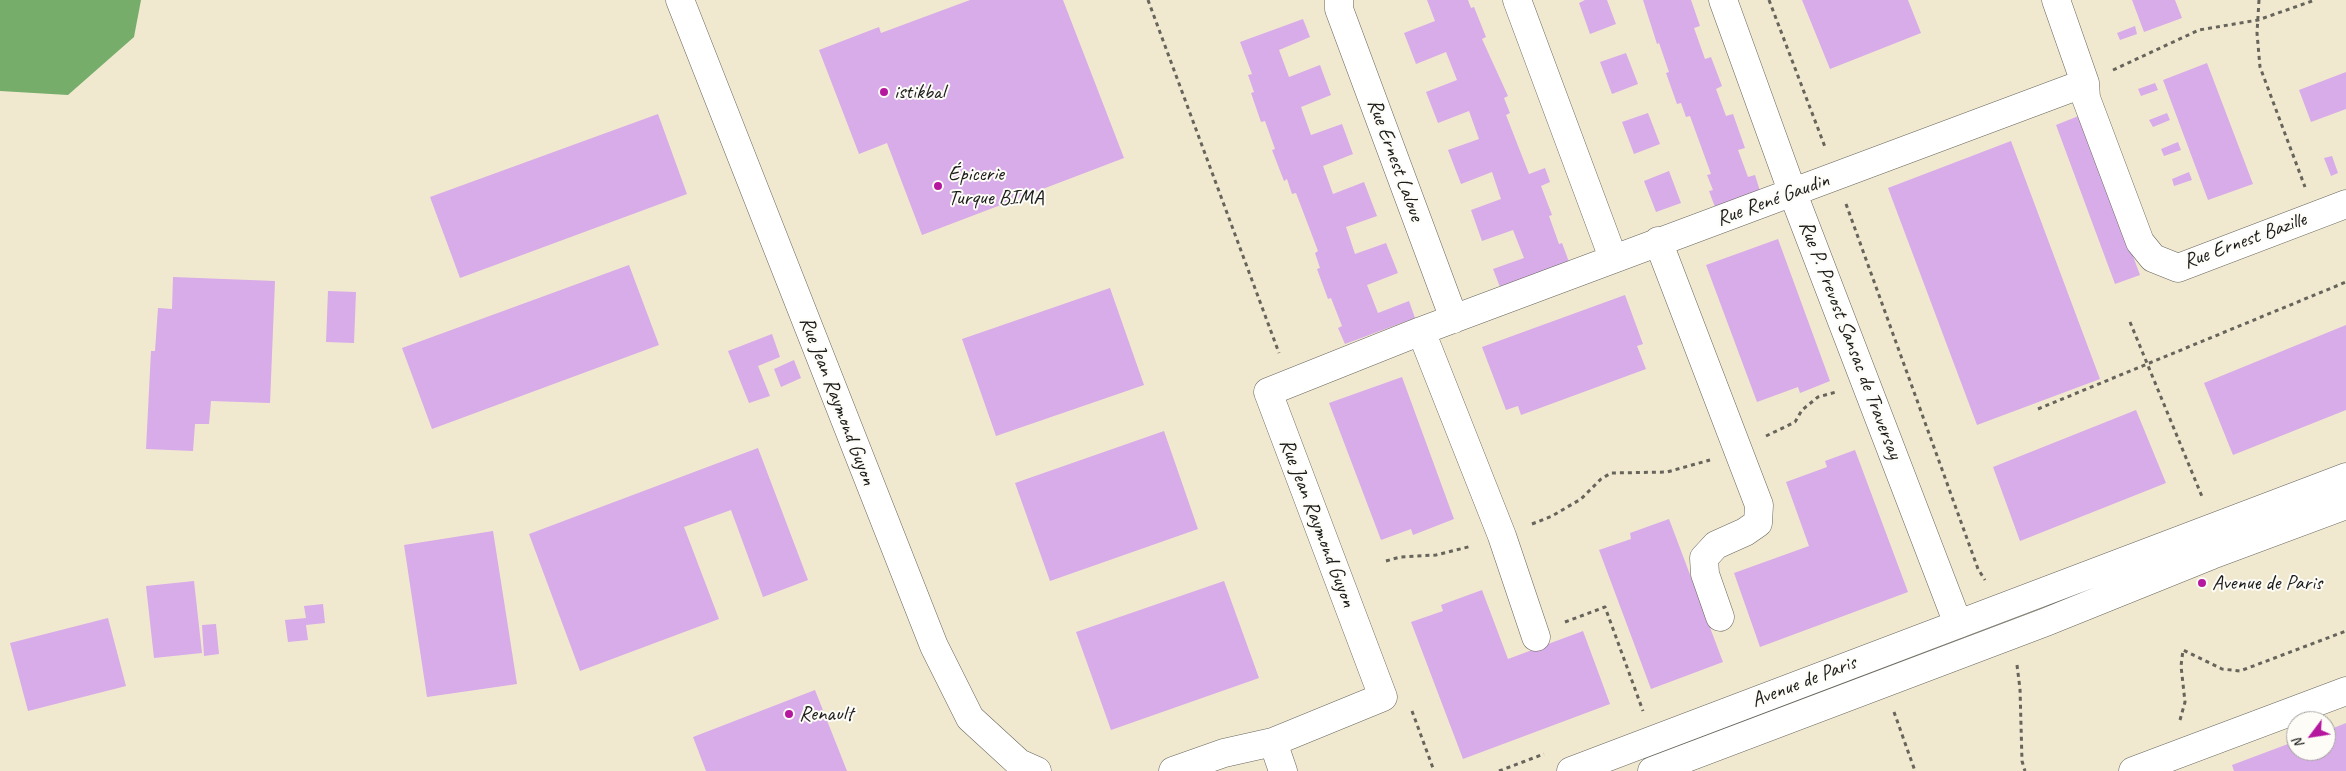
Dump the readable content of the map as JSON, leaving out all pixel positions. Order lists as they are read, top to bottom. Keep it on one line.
{"streets":{"street":["Rue Ernest Laloue","Rue René Gaudin","Rue Ernest Bazille","Rue P. Prevost Sansac de Traversay","Rue Jean Raymond Guyon","Avenue de Paris"]},"crossings":[["Rue Ernest Laloue","Rue René Gaudin"],["Rue René Gaudin","Rue Ernest Bazille"],["Rue René Gaudin","Rue P. Prevost Sansac de Traversay"],["Rue René Gaudin","Rue Jean Raymond Guyon"],["Rue P. Prevost Sansac de Traversay","Avenue de Paris"]],"places":["istikbal","Épicerie Turque BIMA","Avenue de Paris","Renault"],"north":"bottom left"}
